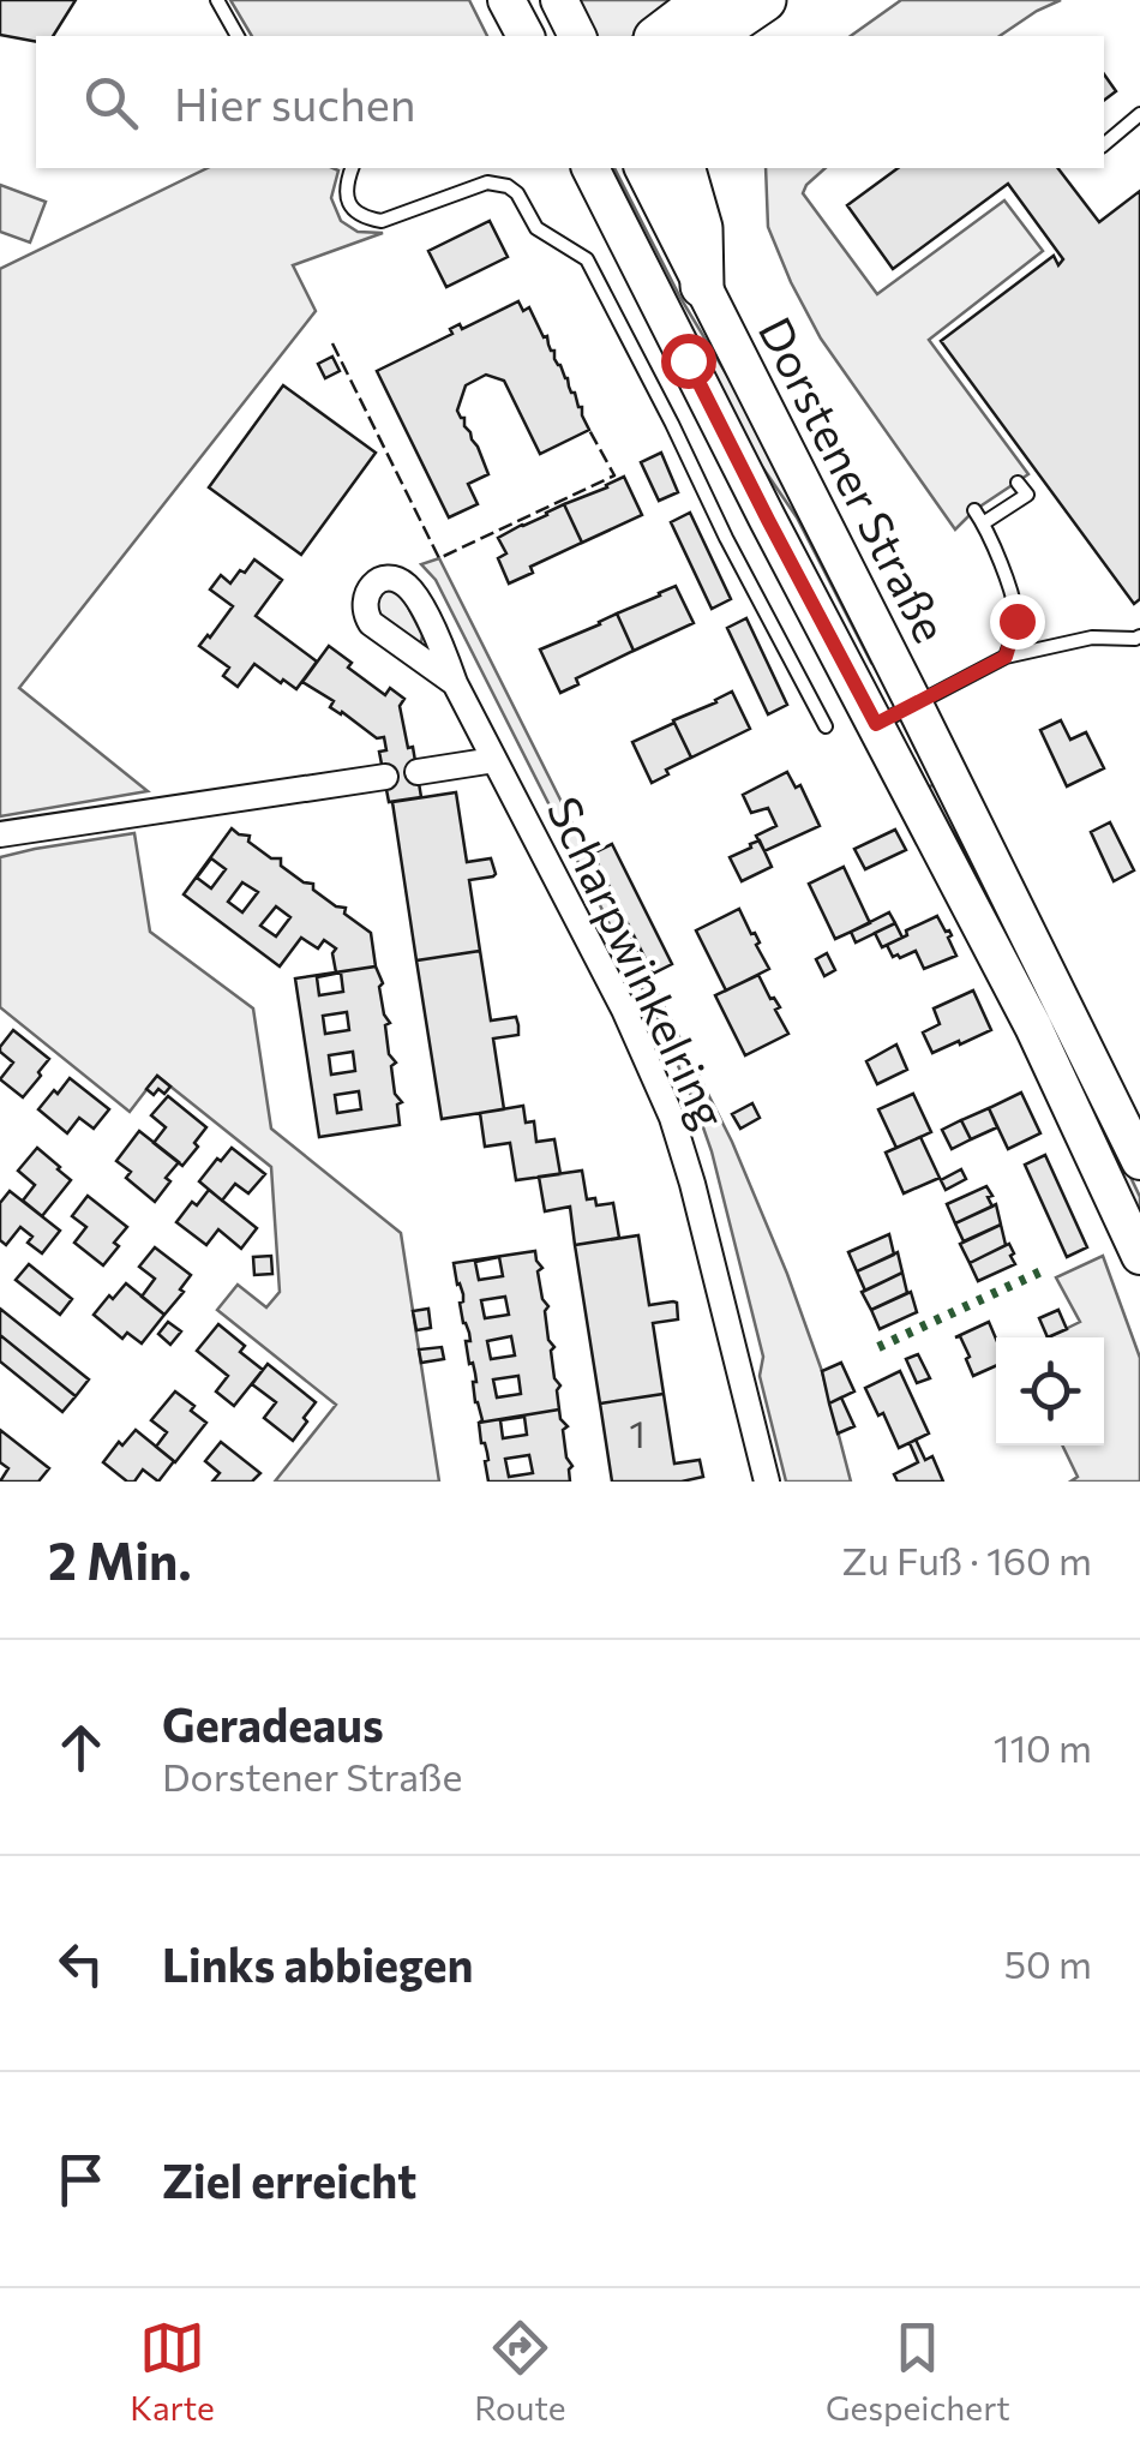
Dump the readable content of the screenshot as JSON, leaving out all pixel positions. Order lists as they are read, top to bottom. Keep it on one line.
{"streets":{"main road":["Dorstener Straße"],"street":["Scharpwinkelring"]},"house_numbers":["1"],"page":{"search":"Hier suchen","heading":["2 Min.","Zu Fuß · 160 m"],"list":[["Geradeaus","Dorstener Straße","110 m"],["Links abbiegen","50 m"],"Ziel erreicht"],"nav":["Karte","Route","Gespeichert"]}}
